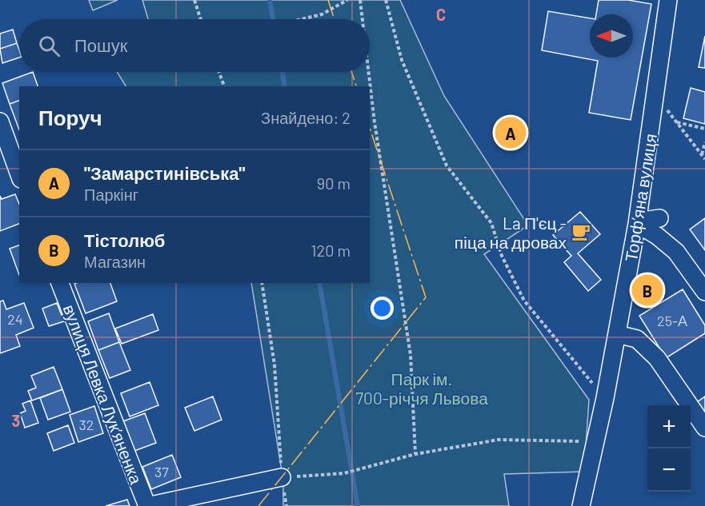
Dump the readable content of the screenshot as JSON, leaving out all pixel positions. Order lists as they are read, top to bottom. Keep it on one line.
{"streets":{"street":["Торфʼяна вулиця","вулиця Левка Лукʼяненка"]},"parks":["Парк ім. 700-річчя Львова"],"places":{"cafe":["La П'єц - піца на дровах"]},"house_numbers":["24","25-А","32","37"],"north":"left","page":{"search":"Пошук","heading":["Поруч","Знайдено: 2"],"pins":["A","B"],"list":[{"mark":"A","name":"\"Замарстинівська\"","note":"Паркінг","value":"90 m"},{"mark":"B","name":"Тістолюб","note":"Магазин","value":"120 m"}],"map_buttons":["+","−"]},"grid":{"columns":["C"],"rows":["3"]}}
